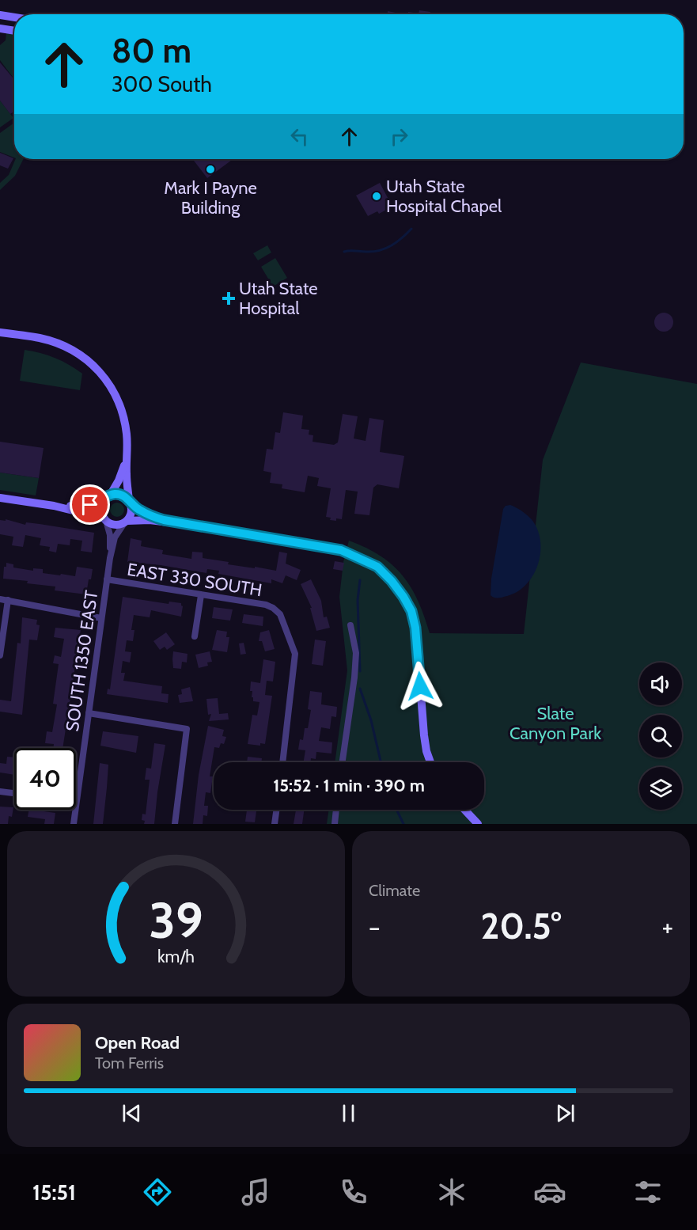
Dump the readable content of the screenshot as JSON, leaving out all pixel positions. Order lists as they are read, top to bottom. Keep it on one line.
{"streets":{"street":["EAST 330 SOUTH","SOUTH 1350 EAST"]},"crossings":[["EAST 330 SOUTH","SOUTH 1350 EAST"]],"parks":["Slate Canyon Park"],"places":{"other":["Mark I Payne Building","Utah State Hospital Chapel"],"health":["Utah State Hospital"]},"page":{"turn":["80 m","300 South"],"limit":"40","trip":"15:52 · 1 min · 390 m","tile":"Climate","heat":["−","20.5°","+"],"song":["Open Road","Tom Ferris"],"tabs":"15:51","gauge":["39","km/h"]}}
